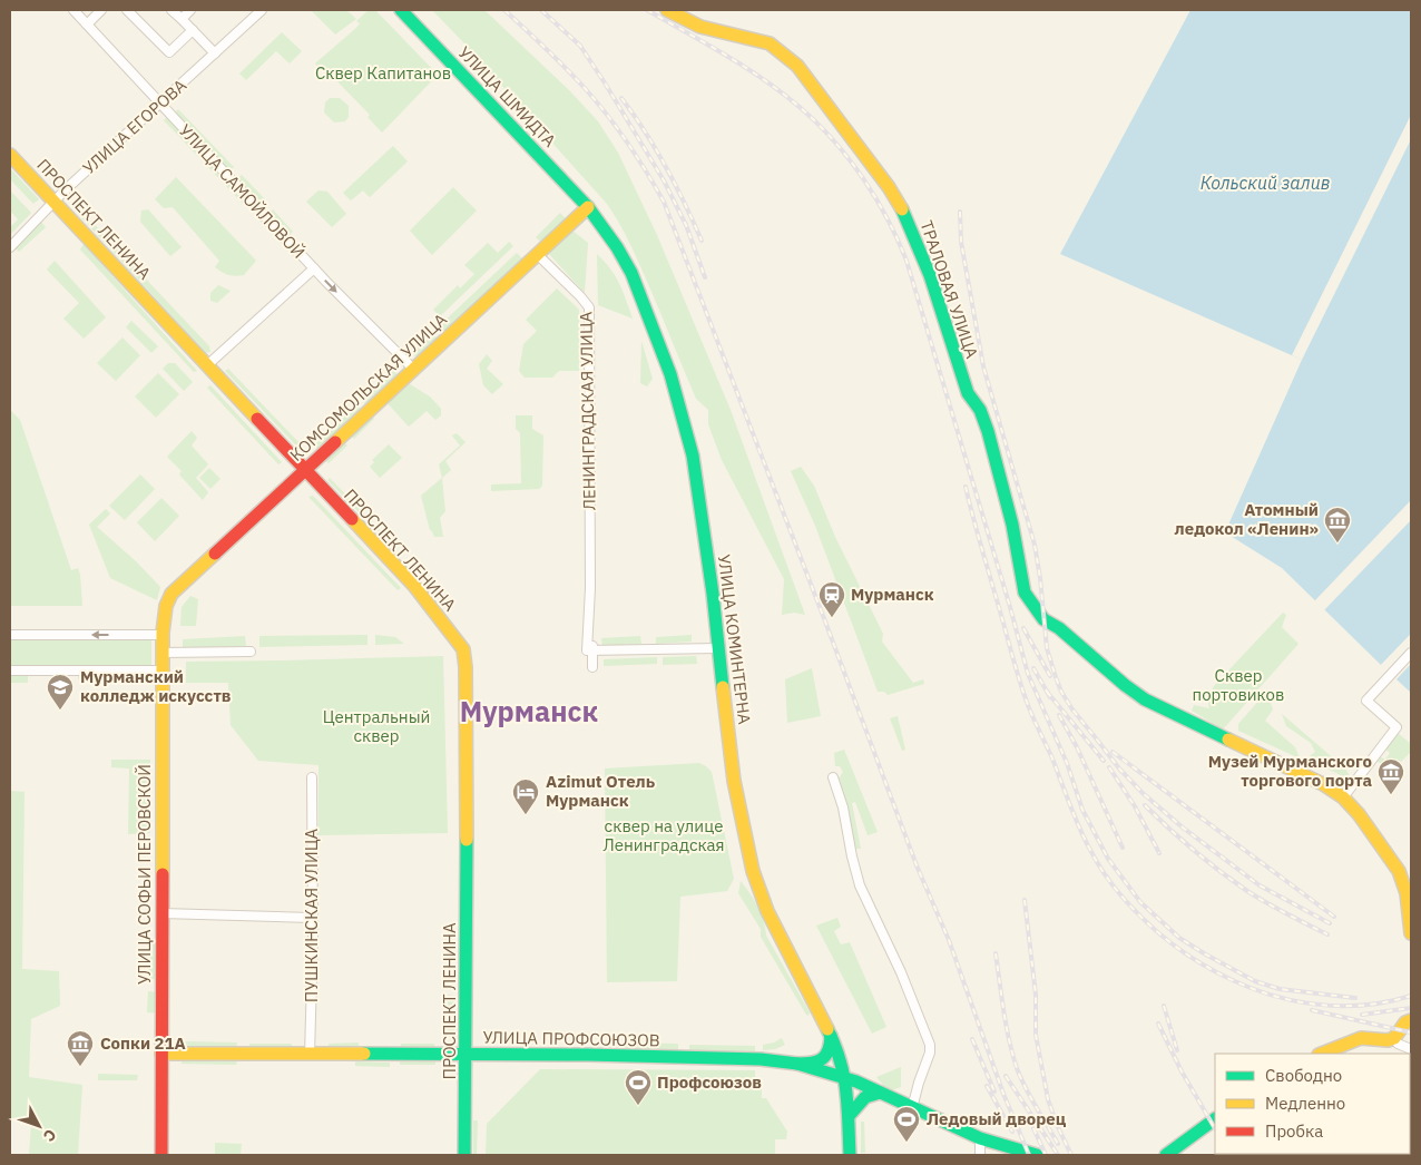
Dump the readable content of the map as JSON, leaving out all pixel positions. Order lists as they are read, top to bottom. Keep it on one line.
{"streets":{"street":["УЛИЦА ШМИДТА","УЛИЦА ЕГОРОВА","УЛИЦА САМОЙЛОВОЙ","ПРОСПЕКТ ЛЕНИНА","ТРАЛОВАЯ УЛИЦА","КОМСОМОЛЬСКАЯ УЛИЦА","ЛЕНИНГРАДСКАЯ УЛИЦА","УЛИЦА КОМИНТЕРНА","УЛИЦА СОФЬИ ПЕРОВСКОЙ","ПУШКИНСКАЯ УЛИЦА","УЛИЦА ПРОФСОЮЗОВ"]},"crossings":[["УЛИЦА ШМИДТА","КОМСОМОЛЬСКАЯ УЛИЦА"],["УЛИЦА ШМИДТА","УЛИЦА КОМИНТЕРНА"],["УЛИЦА ЕГОРОВА","УЛИЦА САМОЙЛОВОЙ"],["УЛИЦА ЕГОРОВА","ПРОСПЕКТ ЛЕНИНА"],["УЛИЦА САМОЙЛОВОЙ","КОМСОМОЛЬСКАЯ УЛИЦА"],["ПРОСПЕКТ ЛЕНИНА","КОМСОМОЛЬСКАЯ УЛИЦА"],["ПРОСПЕКТ ЛЕНИНА","УЛИЦА ПРОФСОЮЗОВ"],["КОМСОМОЛЬСКАЯ УЛИЦА","ЛЕНИНГРАДСКАЯ УЛИЦА"],["КОМСОМОЛЬСКАЯ УЛИЦА","УЛИЦА КОМИНТЕРНА"],["КОМСОМОЛЬСКАЯ УЛИЦА","УЛИЦА СОФЬИ ПЕРОВСКОЙ"],["УЛИЦА КОМИНТЕРНА","УЛИЦА ПРОФСОЮЗОВ"],["УЛИЦА СОФЬИ ПЕРОВСКОЙ","УЛИЦА ПРОФСОЮЗОВ"],["ПУШКИНСКАЯ УЛИЦА","УЛИЦА ПРОФСОЮЗОВ"]],"districts":["Мурманск"],"water":["Кольский залив"],"parks":["Сквер Капитанов","Сквер портовиков","Центральный сквер","сквер на улице Ленинградская"],"places":{"museum":["Атомный ледокол «Ленин»","Музей Мурманского торгового порта","Сопки 21А"],"station":["Мурманск"],"school or university":["Мурманский колледж искусств"],"hotel":["Azimut Отель Мурманск"],"sports":["Профсоюзов","Ледовый дворец"]},"legend":["Свободно","Медленно","Пробка"],"north":"bottom right"}
